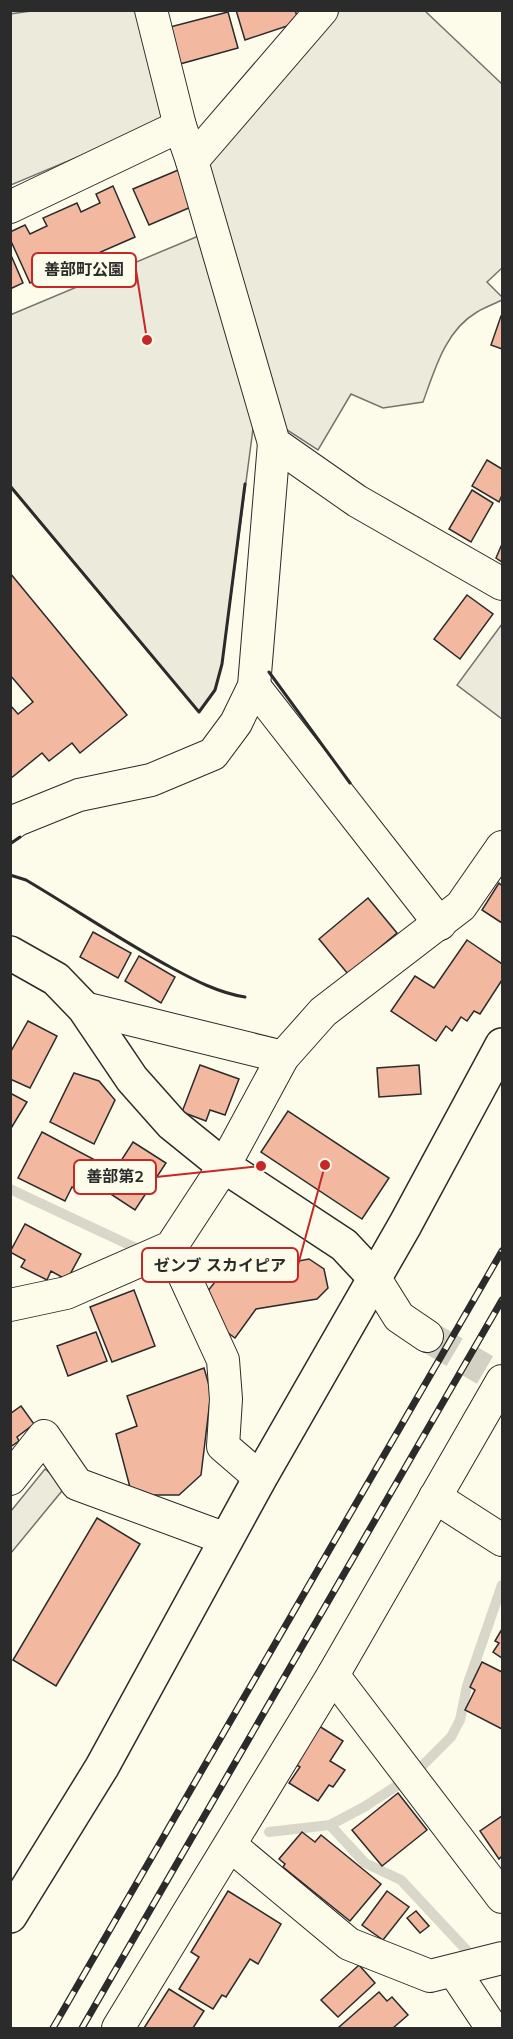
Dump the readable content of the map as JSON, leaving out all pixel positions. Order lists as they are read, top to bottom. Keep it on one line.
{"places":["善部町公園","ゼンブ スカイピア","善部第2"]}
